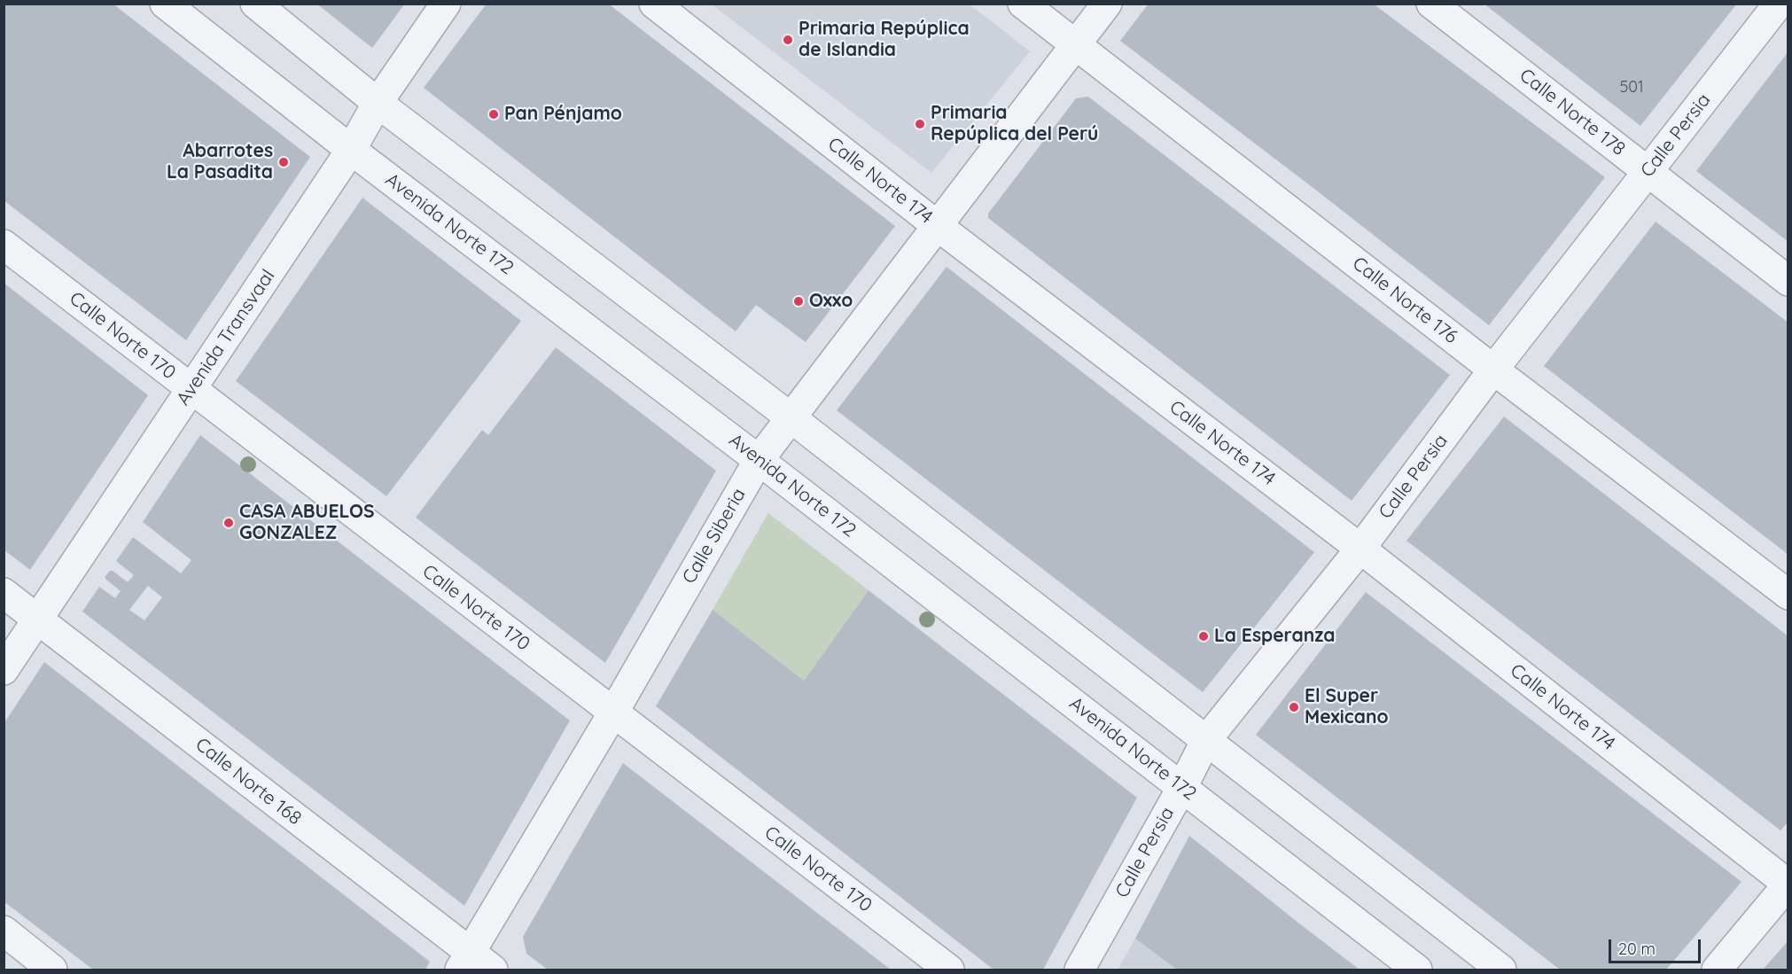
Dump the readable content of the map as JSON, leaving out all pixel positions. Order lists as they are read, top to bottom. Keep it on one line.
{"streets":{"street":["Calle Norte 178","Calle Persia","Calle Norte 174","Avenida Norte 172","Calle Norte 176","Calle Norte 170","Avenida Transvaal","Calle Siberia","Calle Norte 168"]},"crossings":[["Calle Norte 178","Calle Persia"],["Calle Persia","Calle Norte 174"],["Calle Persia","Avenida Norte 172"],["Calle Persia","Calle Norte 176"],["Calle Norte 174","Calle Siberia"],["Avenida Norte 172","Avenida Transvaal"],["Avenida Norte 172","Calle Siberia"],["Calle Norte 176","Calle Siberia"],["Calle Norte 170","Avenida Transvaal"],["Calle Norte 170","Calle Siberia"],["Avenida Transvaal","Calle Norte 168"],["Calle Siberia","Calle Norte 168"]],"places":["Primaria Repúplica de Islandia","Pan Pénjamo","Primaria Repúplica del Perú","Abarrotes La Pasadita","Oxxo","CASA ABUELOS GONZALEZ","La Esperanza","El Super Mexicano"],"house_numbers":["501"],"scale_bar":"20 m"}
